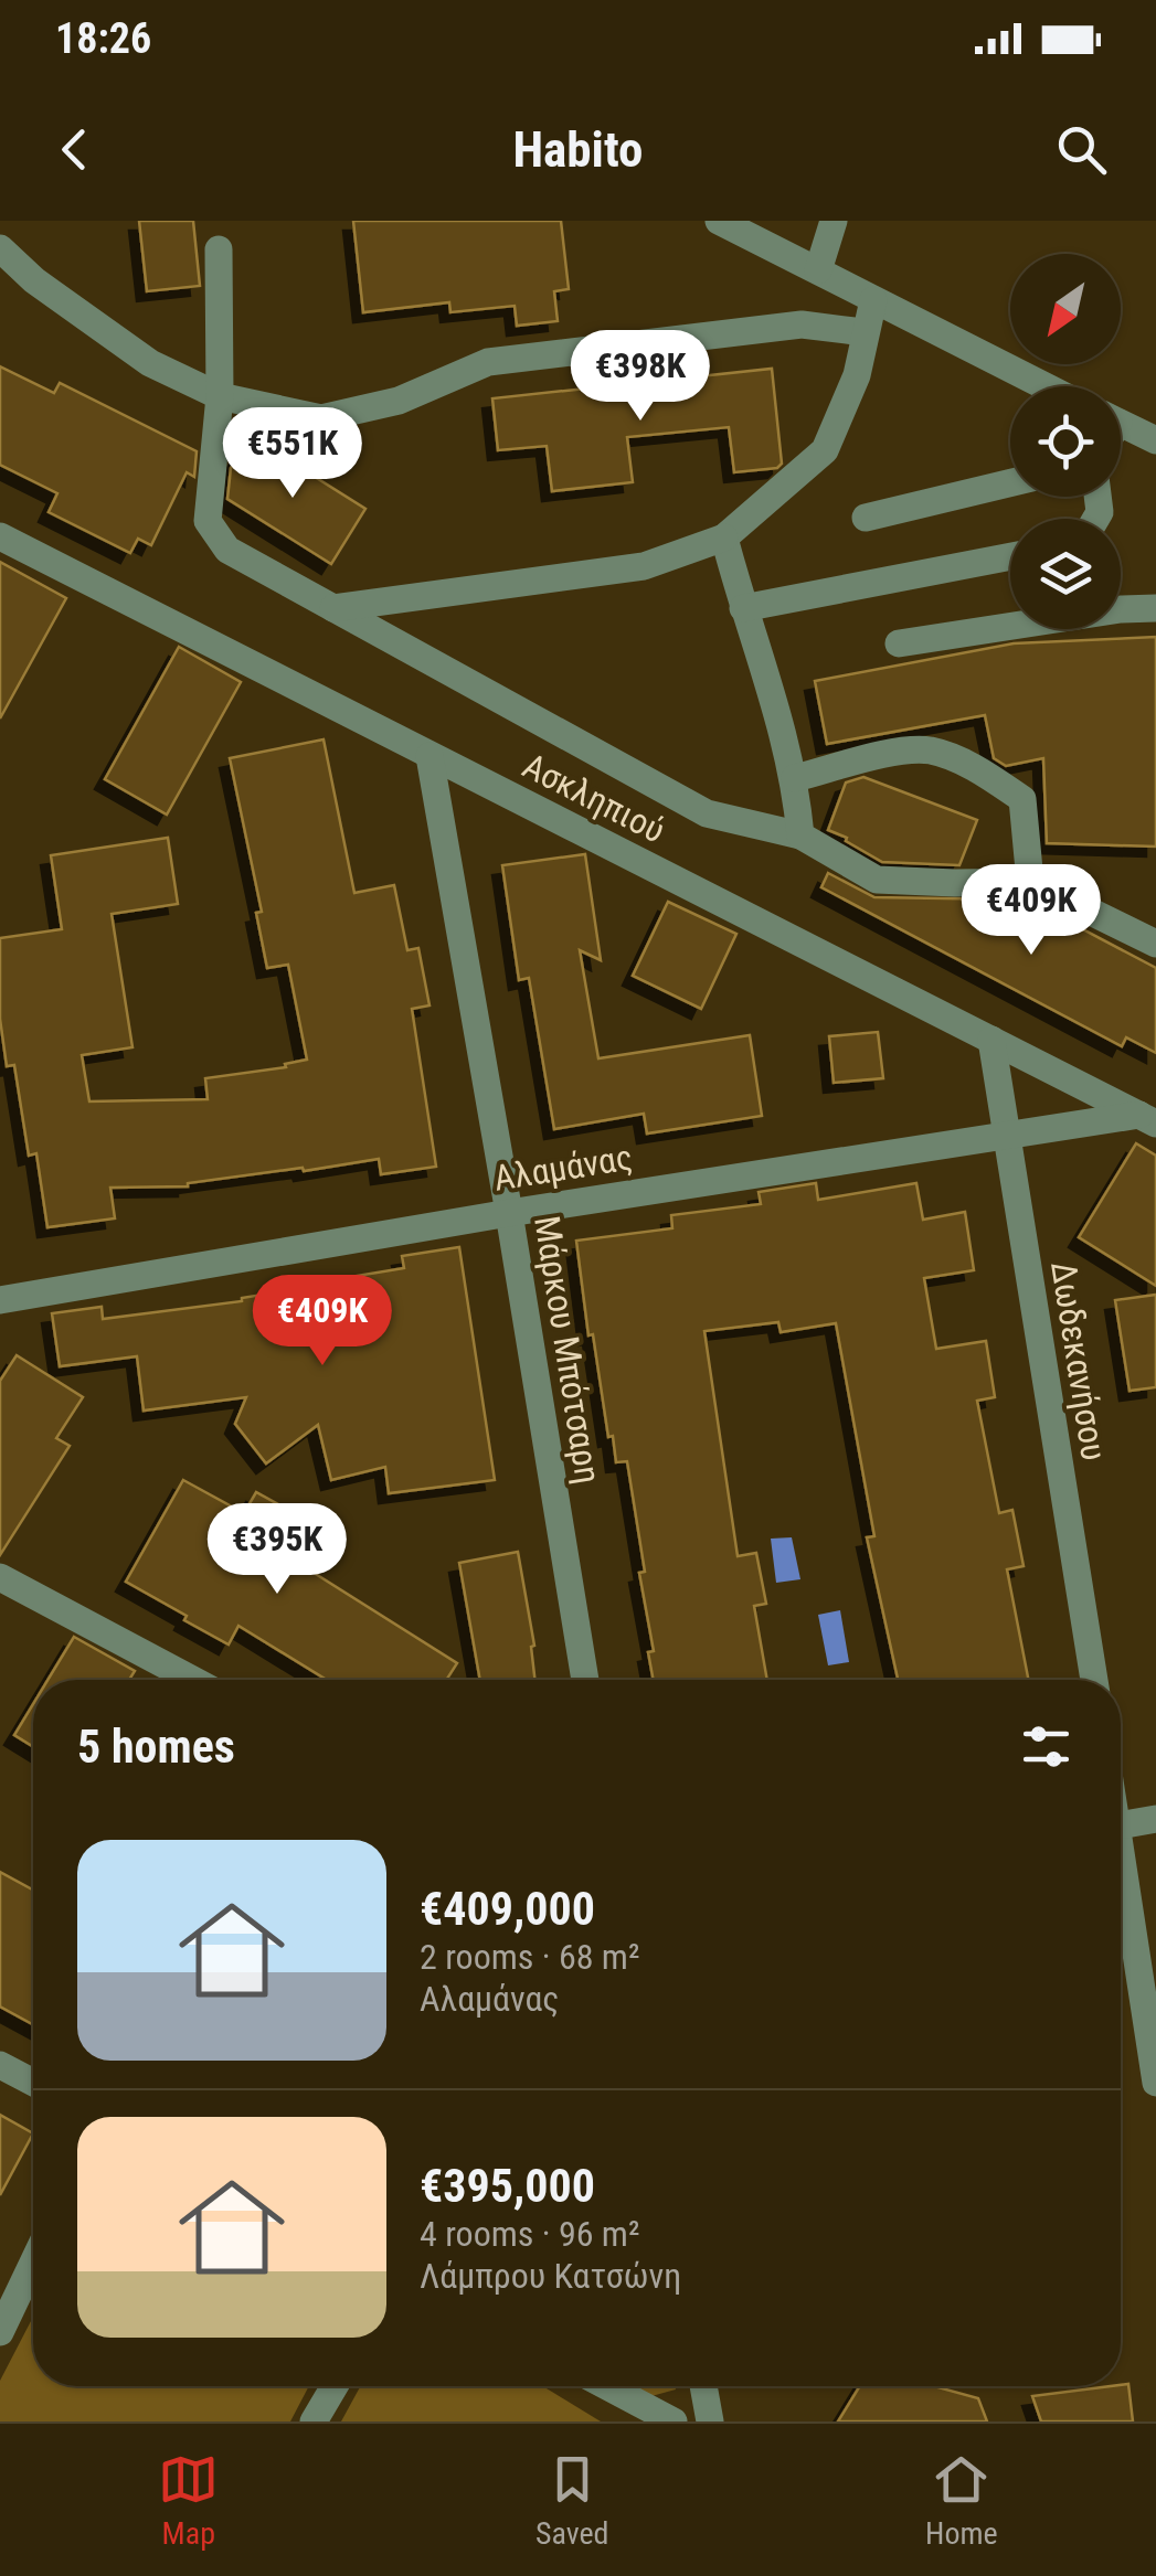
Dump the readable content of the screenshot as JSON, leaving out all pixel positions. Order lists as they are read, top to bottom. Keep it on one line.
{"streets":{"street":["Ασκληπιού","Αλαμάνας","Μάρκου Μπότσαρη","Δωδεκανήσου"]},"crossings":[["Ασκληπιού","Αλαμάνας"],["Ασκληπιού","Μάρκου Μπότσαρη"],["Ασκληπιού","Δωδεκανήσου"],["Αλαμάνας","Μάρκου Μπότσαρη"],["Αλαμάνας","Δωδεκανήσου"]],"north":"bottom left","page":{"status":"18:26","header":"Habito","price":["€398K","€551K","€409K","€409K","€395K"],"heading":"5 homes","list":[{"name":"€409,000","note":"2 rooms · 68 m² · Αλαμάνας"},{"name":"€395,000","note":"4 rooms · 96 m² · Λάμπρου Κατσώνη"}],"tabs":["Map","Saved","Home"]}}
